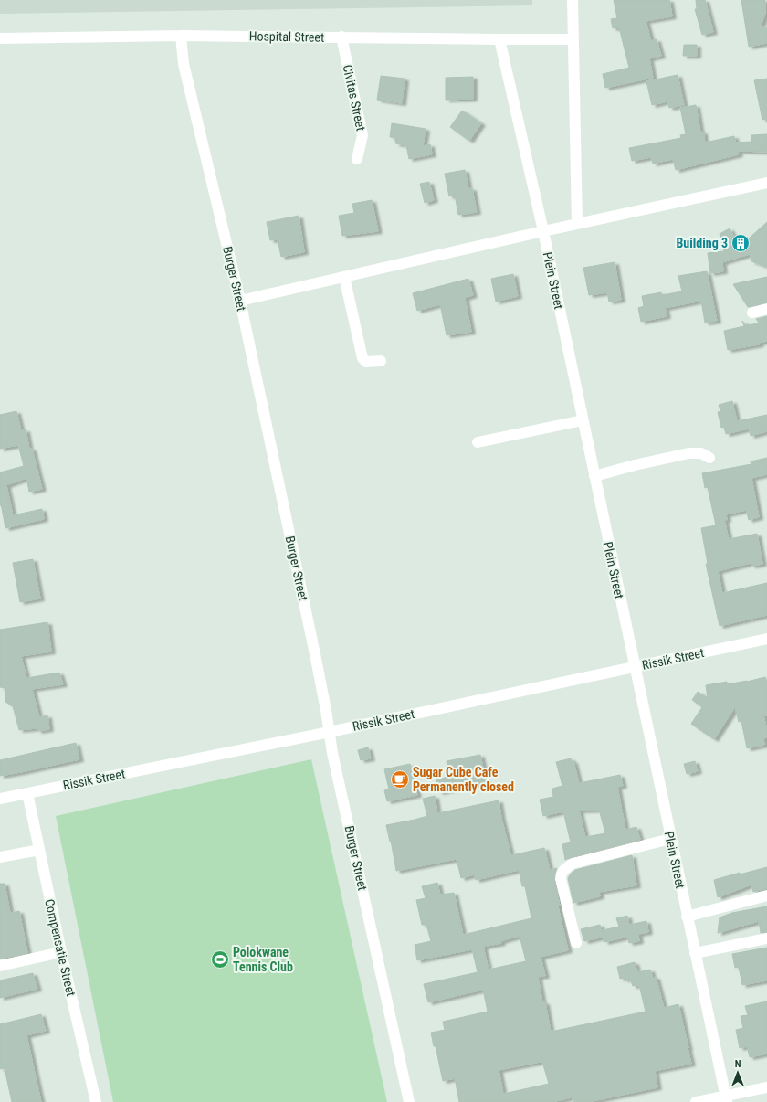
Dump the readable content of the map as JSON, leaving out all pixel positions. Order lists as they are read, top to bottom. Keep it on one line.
{"streets":{"street":["Hospital Street","Civitas Street","Burger Street","Plein Street","Rissik Street","Compensatie Street"]},"crossings":[["Hospital Street","Civitas Street"],["Hospital Street","Burger Street"],["Hospital Street","Plein Street"],["Burger Street","Rissik Street"],["Plein Street","Rissik Street"],["Rissik Street","Compensatie Street"]],"places":{"building":["Building 3"],"cafe":["Sugar Cube Cafe Permanently closed"],"sports":["Polokwane Tennis Club"]},"north":"top"}
